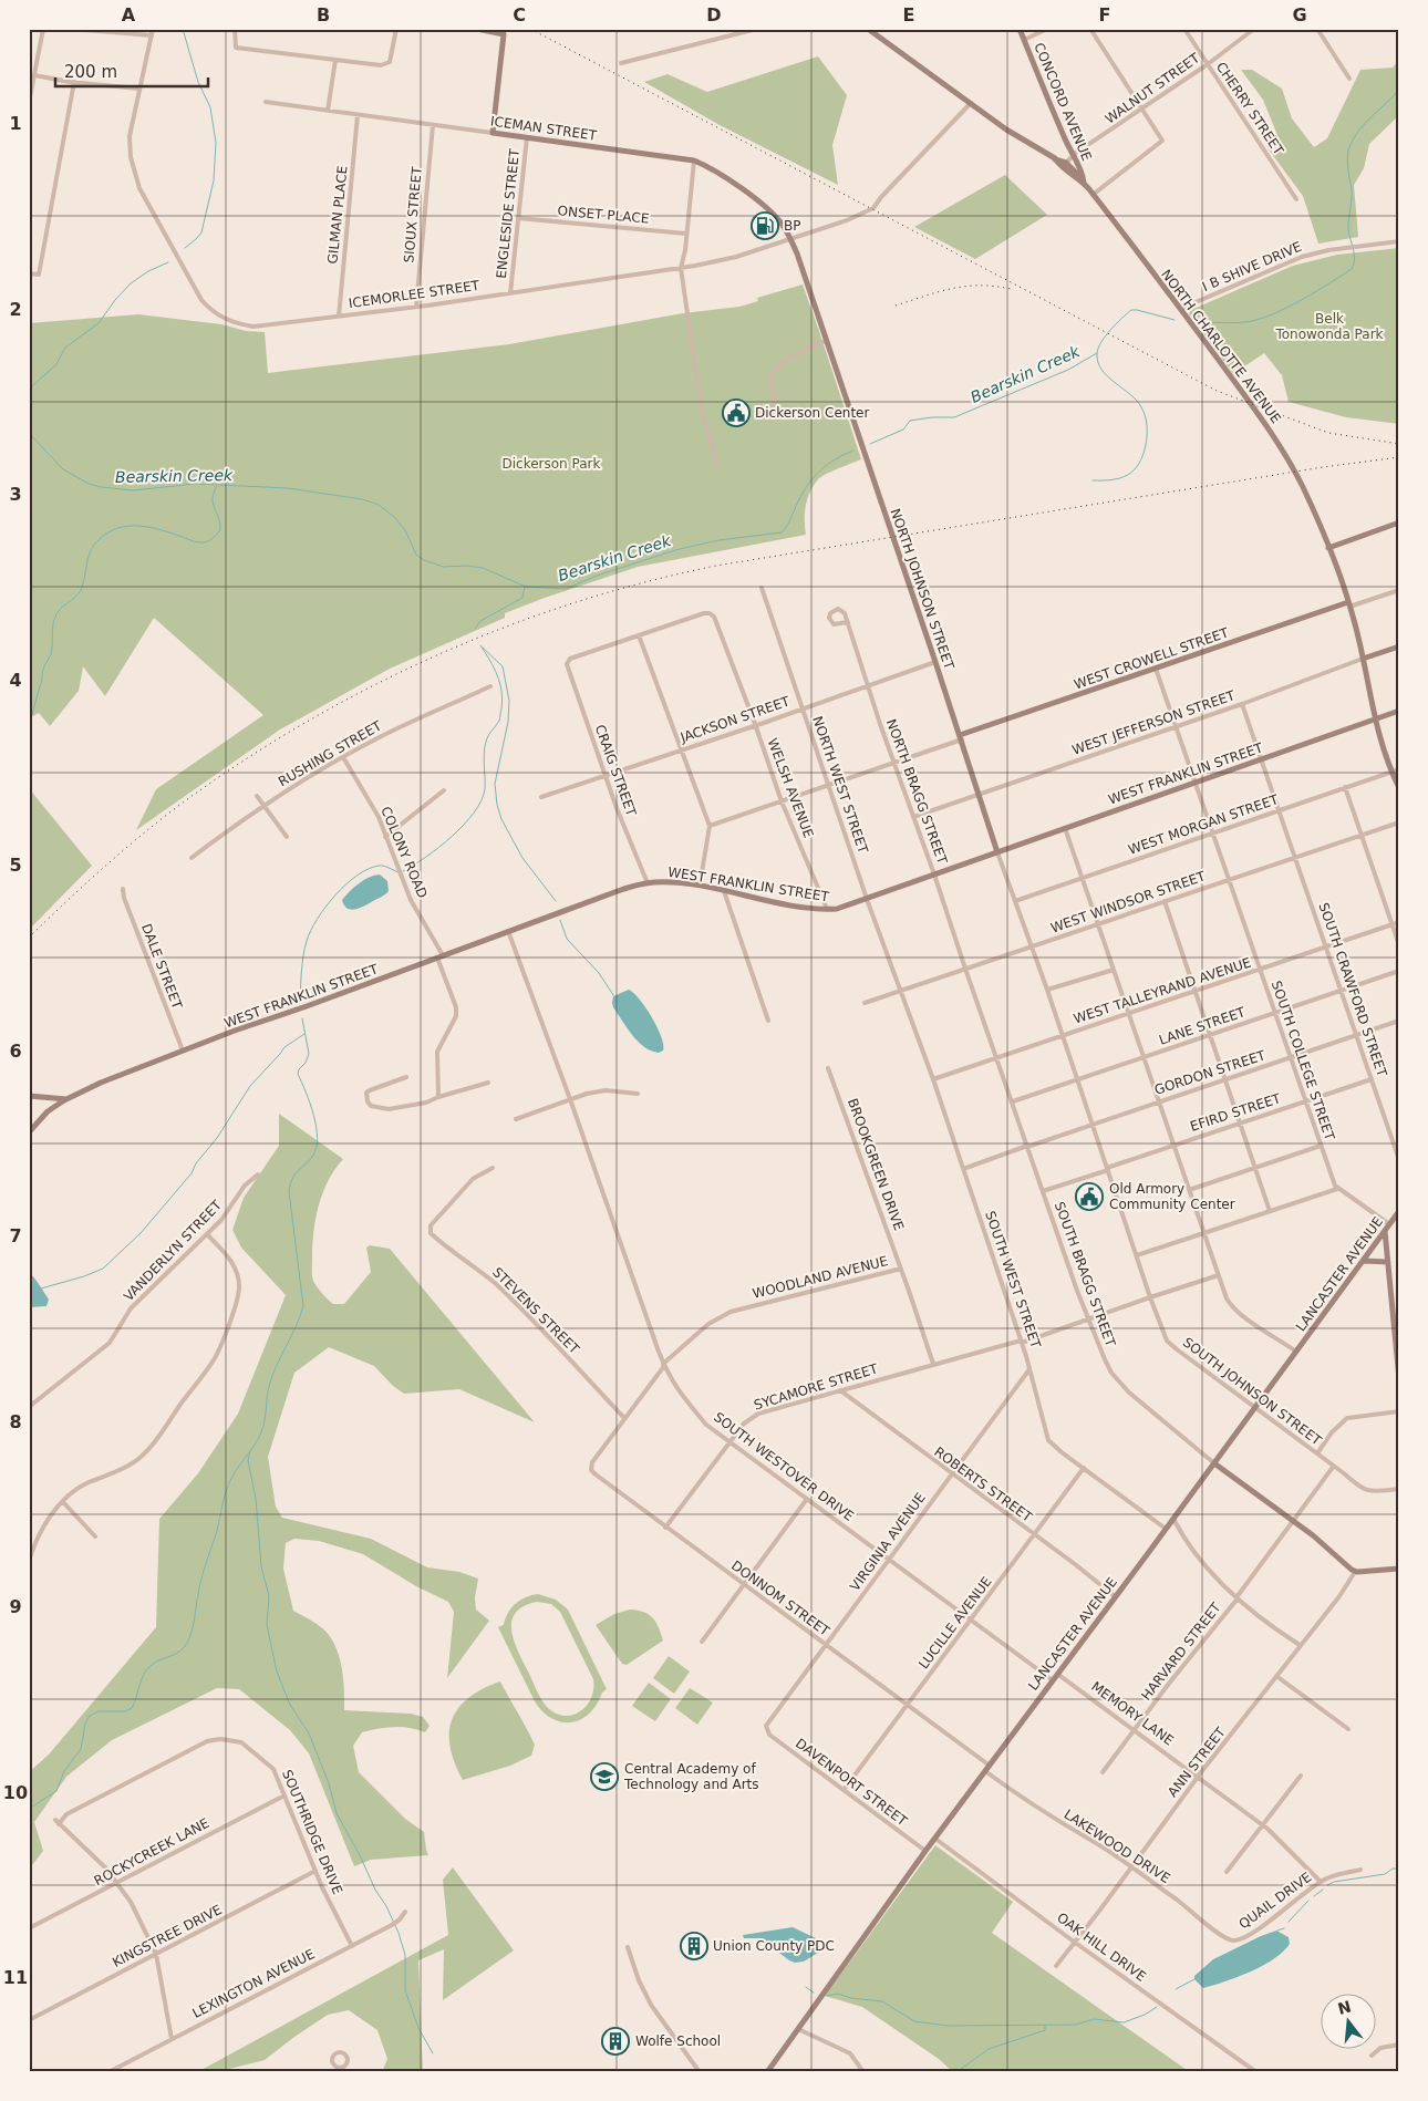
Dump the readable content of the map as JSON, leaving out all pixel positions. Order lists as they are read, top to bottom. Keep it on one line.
{"streets":{"main road":["CONCORD AVENUE","ICEMAN STREET","NORTH CHARLOTTE AVENUE","NORTH JOHNSON STREET","WEST CROWELL STREET","WEST JEFFERSON STREET","WEST FRANKLIN STREET","SOUTH BRAGG STREET","LANCASTER AVENUE"],"street":["WALNUT STREET","CHERRY STREET","ENGLESIDE STREET","GILMAN PLACE","SIOUX STREET","ONSET PLACE","I B SHIVE DRIVE","ICEMORLEE STREET","JACKSON STREET","RUSHING STREET","CRAIG STREET","NORTH WEST STREET","WELSH AVENUE","NORTH BRAGG STREET","WEST MORGAN STREET","COLONY ROAD","WEST WINDSOR STREET","DALE STREET","SOUTH CRAWFORD STREET","WEST TALLEYRAND AVENUE","LANE STREET","SOUTH COLLEGE STREET","GORDON STREET","EFIRD STREET","BROOKGREEN DRIVE","VANDERLYN STREET","WOODLAND AVENUE","SOUTH WEST STREET","STEVENS STREET","SYCAMORE STREET","SOUTH JOHNSON STREET","SOUTH WESTOVER DRIVE","ROBERTS STREET","VIRGINIA AVENUE","DONNOM STREET","LUCILLE AVENUE","HARVARD STREET","MEMORY LANE","ANN STREET","DAVENPORT STREET","SOUTHRIDGE DRIVE","LAKEWOOD DRIVE","ROCKYCREEK LANE","QUAIL DRIVE","KINGSTREE DRIVE","OAK HILL DRIVE","LEXINGTON AVENUE"]},"crossings":[["WALNUT STREET","CONCORD AVENUE"],["WALNUT STREET","CHERRY STREET"],["CONCORD AVENUE","NORTH CHARLOTTE AVENUE"],["ICEMAN STREET","ENGLESIDE STREET"],["ICEMAN STREET","GILMAN PLACE"],["ICEMAN STREET","SIOUX STREET"],["ICEMAN STREET","ICEMORLEE STREET"],["ICEMAN STREET","NORTH JOHNSON STREET"],["ENGLESIDE STREET","ONSET PLACE"],["ENGLESIDE STREET","ICEMORLEE STREET"],["GILMAN PLACE","ICEMORLEE STREET"],["SIOUX STREET","ICEMORLEE STREET"],["I B SHIVE DRIVE","NORTH CHARLOTTE AVENUE"],["ICEMORLEE STREET","NORTH JOHNSON STREET"],["NORTH CHARLOTTE AVENUE","WEST CROWELL STREET"],["NORTH CHARLOTTE AVENUE","WEST JEFFERSON STREET"],["NORTH CHARLOTTE AVENUE","WEST FRANKLIN STREET"],["NORTH CHARLOTTE AVENUE","WEST MORGAN STREET"],["NORTH JOHNSON STREET","WEST CROWELL STREET"],["NORTH JOHNSON STREET","JACKSON STREET"],["NORTH JOHNSON STREET","WEST JEFFERSON STREET"],["NORTH JOHNSON STREET","WEST FRANKLIN STREET"],["NORTH JOHNSON STREET","WEST MORGAN STREET"],["NORTH JOHNSON STREET","WEST WINDSOR STREET"],["NORTH JOHNSON STREET","SOUTH JOHNSON STREET"],["WEST CROWELL STREET","NORTH WEST STREET"],["WEST CROWELL STREET","WELSH AVENUE"],["WEST CROWELL STREET","NORTH BRAGG STREET"],["WEST CROWELL STREET","SOUTH COLLEGE STREET"],["JACKSON STREET","CRAIG STREET"],["JACKSON STREET","NORTH WEST STREET"],["JACKSON STREET","WELSH AVENUE"],["JACKSON STREET","NORTH BRAGG STREET"],["WEST JEFFERSON STREET","NORTH BRAGG STREET"],["WEST JEFFERSON STREET","SOUTH CRAWFORD STREET"],["WEST JEFFERSON STREET","SOUTH COLLEGE STREET"],["RUSHING STREET","COLONY ROAD"],["CRAIG STREET","WEST FRANKLIN STREET"],["CRAIG STREET","WELSH AVENUE"],["WEST FRANKLIN STREET","NORTH WEST STREET"],["WEST FRANKLIN STREET","WELSH AVENUE"],["WEST FRANKLIN STREET","NORTH BRAGG STREET"],["WEST FRANKLIN STREET","COLONY ROAD"],["WEST FRANKLIN STREET","DALE STREET"],["WEST FRANKLIN STREET","SOUTH CRAWFORD STREET"],["WEST FRANKLIN STREET","SOUTH COLLEGE STREET"],["WEST FRANKLIN STREET","SOUTH WESTOVER DRIVE"],["NORTH WEST STREET","WEST WINDSOR STREET"],["NORTH WEST STREET","SOUTH WEST STREET"],["NORTH BRAGG STREET","WEST WINDSOR STREET"],["NORTH BRAGG STREET","SOUTH BRAGG STREET"],["WEST MORGAN STREET","SOUTH CRAWFORD STREET"],["WEST MORGAN STREET","SOUTH COLLEGE STREET"],["WEST WINDSOR STREET","SOUTH CRAWFORD STREET"],["WEST WINDSOR STREET","SOUTH COLLEGE STREET"],["WEST WINDSOR STREET","SOUTH BRAGG STREET"],["WEST WINDSOR STREET","SOUTH WEST STREET"],["WEST WINDSOR STREET","SOUTH JOHNSON STREET"],["SOUTH CRAWFORD STREET","WEST TALLEYRAND AVENUE"],["SOUTH CRAWFORD STREET","LANE STREET"],["SOUTH CRAWFORD STREET","GORDON STREET"],["SOUTH CRAWFORD STREET","EFIRD STREET"],["WEST TALLEYRAND AVENUE","SOUTH COLLEGE STREET"],["WEST TALLEYRAND AVENUE","SOUTH BRAGG STREET"],["WEST TALLEYRAND AVENUE","SOUTH WEST STREET"],["WEST TALLEYRAND AVENUE","SOUTH JOHNSON STREET"],["LANE STREET","SOUTH COLLEGE STREET"],["LANE STREET","SOUTH BRAGG STREET"],["LANE STREET","SOUTH JOHNSON STREET"],["SOUTH COLLEGE STREET","GORDON STREET"],["SOUTH COLLEGE STREET","EFIRD STREET"],["GORDON STREET","SOUTH BRAGG STREET"],["GORDON STREET","SOUTH WEST STREET"],["GORDON STREET","SOUTH JOHNSON STREET"],["EFIRD STREET","SOUTH BRAGG STREET"],["EFIRD STREET","SOUTH JOHNSON STREET"],["BROOKGREEN DRIVE","WOODLAND AVENUE"],["SOUTH BRAGG STREET","LANCASTER AVENUE"],["SOUTH BRAGG STREET","SYCAMORE STREET"],["SOUTH BRAGG STREET","HARVARD STREET"],["SOUTH BRAGG STREET","ANN STREET"],["LANCASTER AVENUE","SOUTH WEST STREET"],["LANCASTER AVENUE","SOUTH JOHNSON STREET"],["LANCASTER AVENUE","SOUTH WESTOVER DRIVE"],["LANCASTER AVENUE","ROBERTS STREET"],["LANCASTER AVENUE","DONNOM STREET"],["LANCASTER AVENUE","MEMORY LANE"],["LANCASTER AVENUE","DAVENPORT STREET"],["LANCASTER AVENUE","LAKEWOOD DRIVE"],["LANCASTER AVENUE","OAK HILL DRIVE"],["WOODLAND AVENUE","STEVENS STREET"],["WOODLAND AVENUE","SYCAMORE STREET"],["WOODLAND AVENUE","SOUTH WESTOVER DRIVE"],["WOODLAND AVENUE","DONNOM STREET"],["SOUTH WEST STREET","SYCAMORE STREET"],["SOUTH WEST STREET","VIRGINIA AVENUE"],["SOUTH WEST STREET","LUCILLE AVENUE"],["SYCAMORE STREET","SOUTH JOHNSON STREET"],["SYCAMORE STREET","SOUTH WESTOVER DRIVE"],["SYCAMORE STREET","ROBERTS STREET"],["SYCAMORE STREET","DONNOM STREET"],["SOUTH JOHNSON STREET","HARVARD STREET"],["SOUTH WESTOVER DRIVE","VIRGINIA AVENUE"],["SOUTH WESTOVER DRIVE","LUCILLE AVENUE"],["ROBERTS STREET","VIRGINIA AVENUE"],["ROBERTS STREET","LUCILLE AVENUE"],["VIRGINIA AVENUE","DONNOM STREET"],["VIRGINIA AVENUE","DAVENPORT STREET"],["DONNOM STREET","LUCILLE AVENUE"],["DONNOM STREET","LAKEWOOD DRIVE"],["LUCILLE AVENUE","DAVENPORT STREET"],["HARVARD STREET","MEMORY LANE"],["MEMORY LANE","ANN STREET"],["MEMORY LANE","QUAIL DRIVE"],["ANN STREET","LAKEWOOD DRIVE"],["ANN STREET","OAK HILL DRIVE"],["SOUTHRIDGE DRIVE","ROCKYCREEK LANE"],["SOUTHRIDGE DRIVE","KINGSTREE DRIVE"],["SOUTHRIDGE DRIVE","LEXINGTON AVENUE"],["LAKEWOOD DRIVE","QUAIL DRIVE"]],"water":["Bearskin Creek"],"parks":["Belk Tonowonda Park","Dickerson Park"],"places":{"fuel station":["BP"],"public building":["Dickerson Center","Old Armory Community Center"],"school or university":["Central Academy of Technology and Arts"],"building":["Union County PDC","Wolfe School"]},"scale_bar":"200 m","north":"top","grid":{"columns":["A","B","C","D","E","F","G"],"rows":["1","2","3","4","5","6","7","8","9","10","11"]}}
